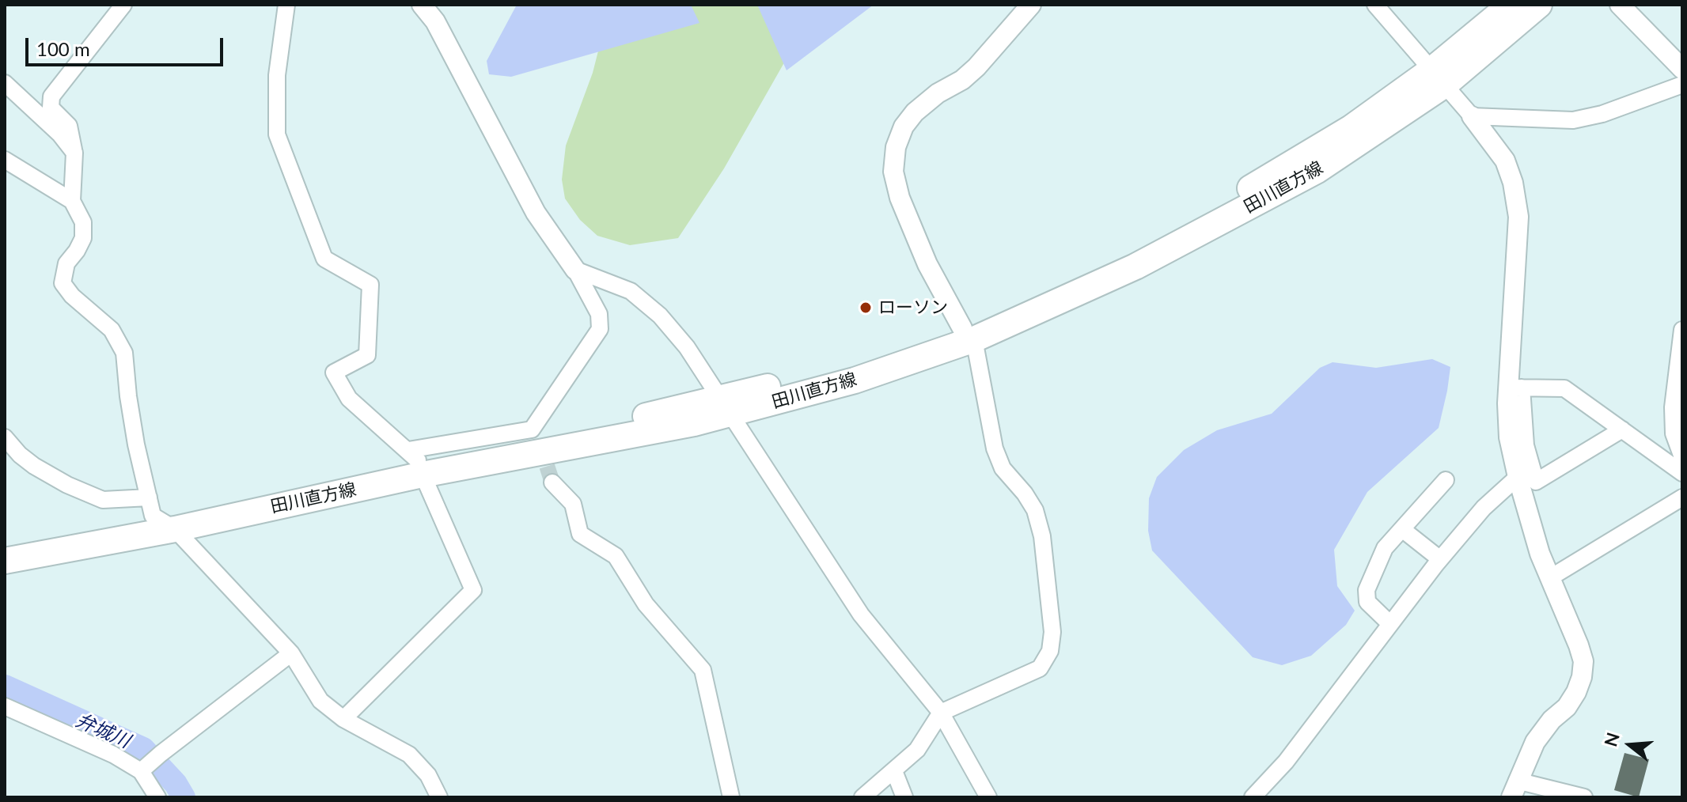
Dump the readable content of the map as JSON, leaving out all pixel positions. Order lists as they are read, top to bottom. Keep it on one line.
{"streets":{"main road":["田川直方線"]},"water":["弁城川"],"places":["ローソン"],"scale_bar":"100 m","north":"left"}
